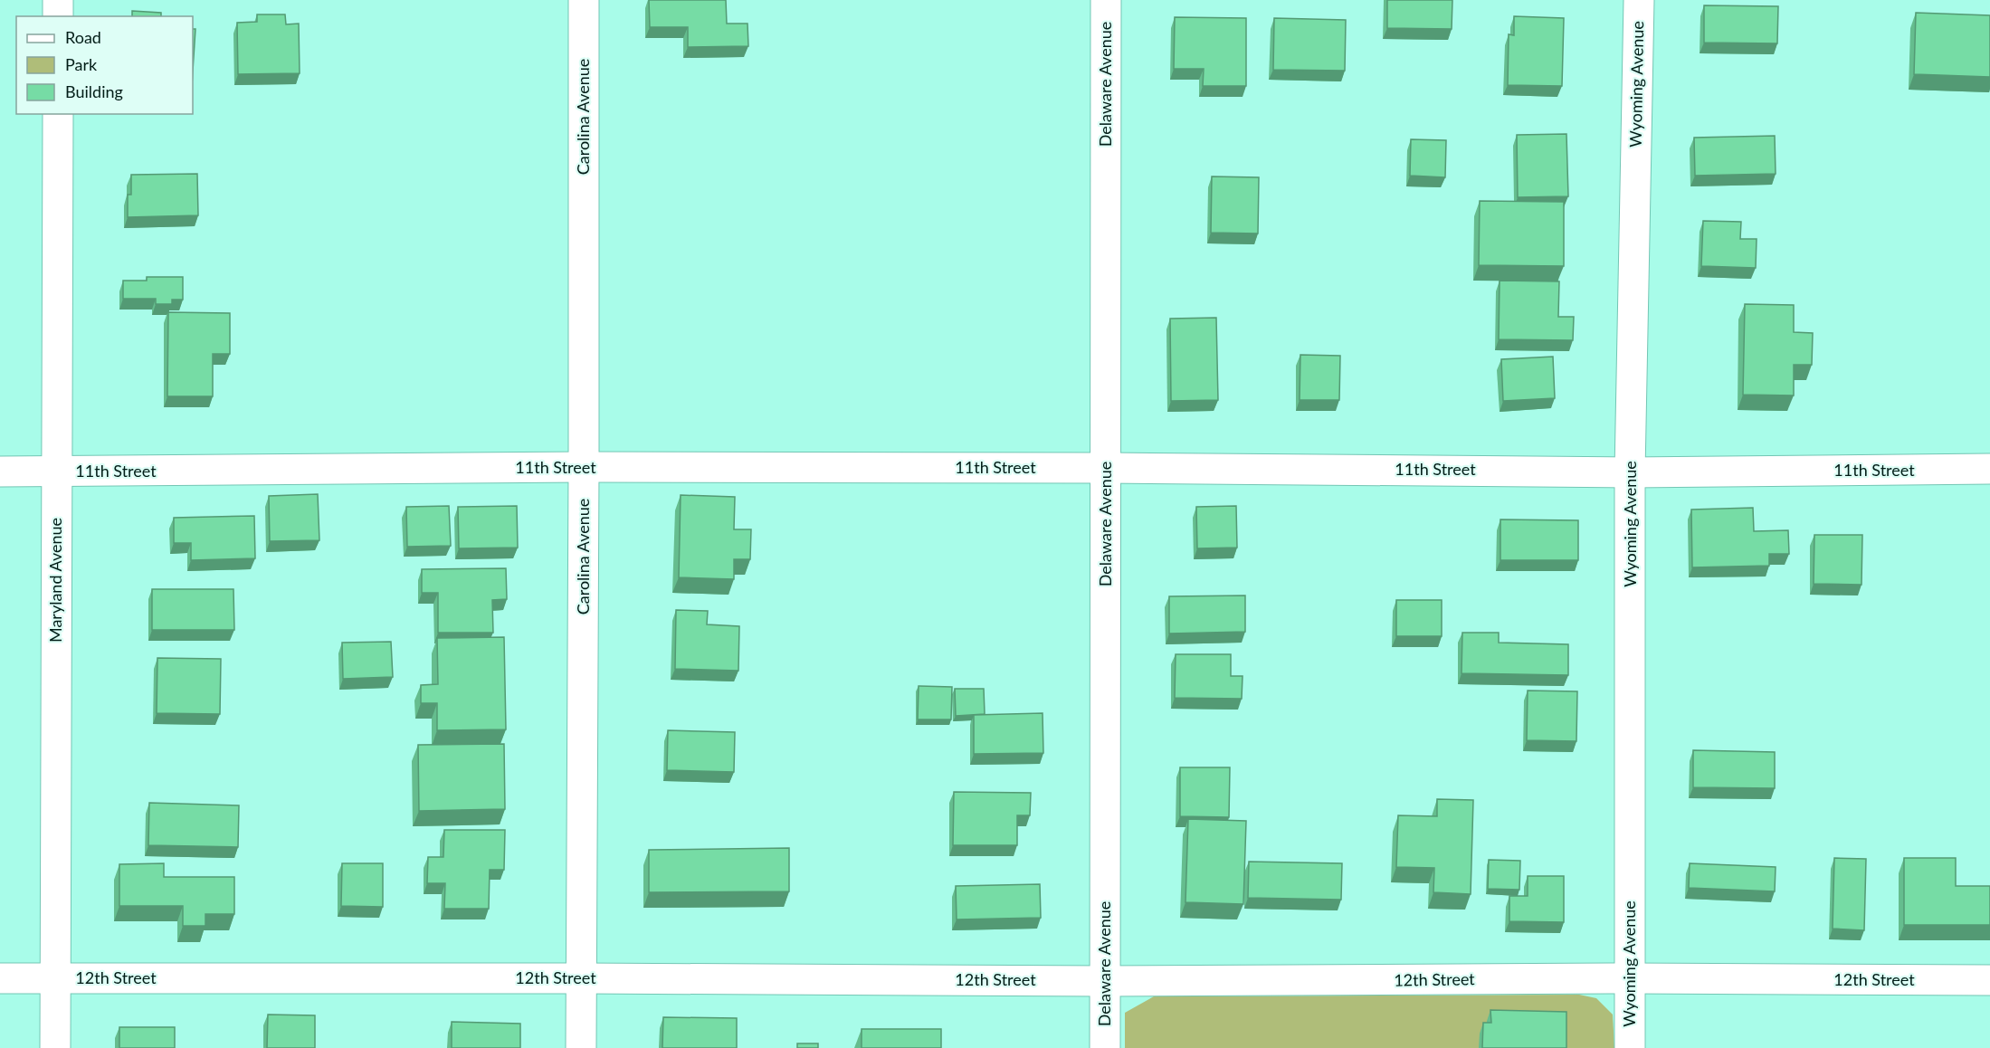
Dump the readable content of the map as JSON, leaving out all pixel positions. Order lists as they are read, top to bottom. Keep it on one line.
{"streets":{"street":["Delaware Avenue","Wyoming Avenue","Carolina Avenue","11th Street","Maryland Avenue","12th Street"]},"crossings":[["Delaware Avenue","11th Street"],["Delaware Avenue","12th Street"],["Wyoming Avenue","11th Street"],["Wyoming Avenue","12th Street"],["Carolina Avenue","11th Street"],["Carolina Avenue","12th Street"],["11th Street","Maryland Avenue"],["Maryland Avenue","12th Street"]],"legend":["Road","Park","Building"]}
